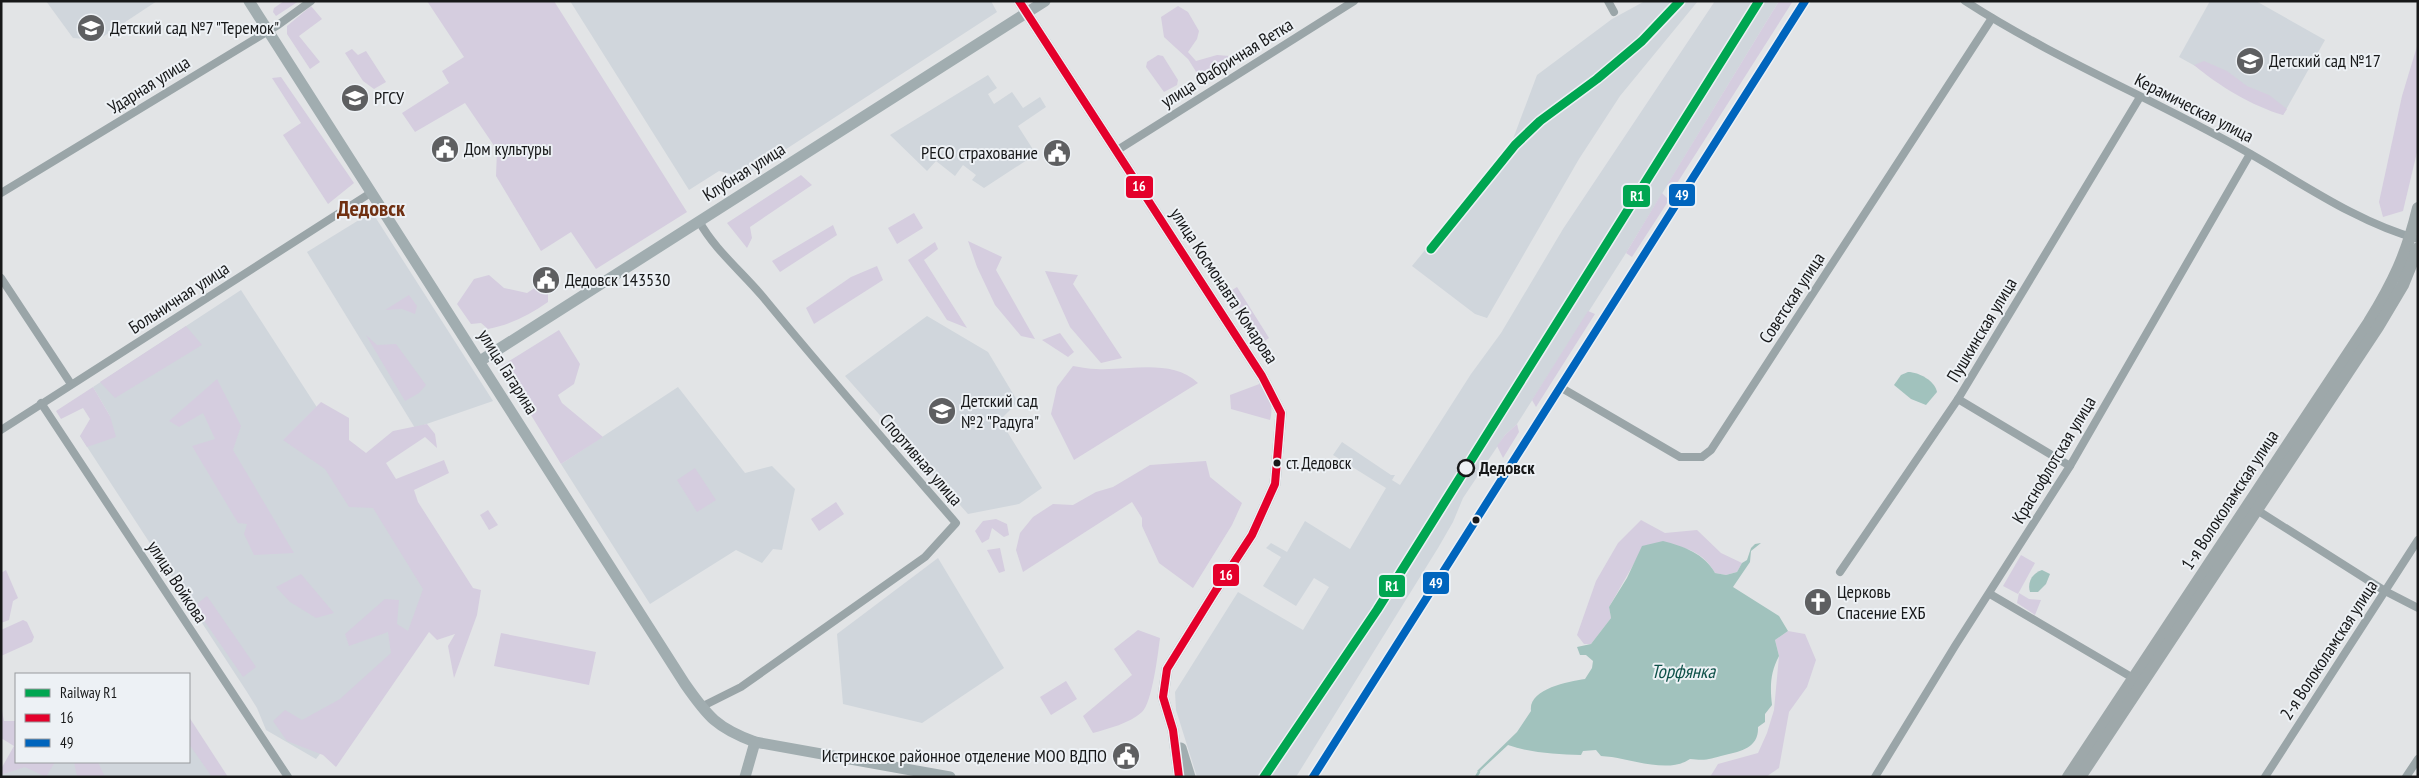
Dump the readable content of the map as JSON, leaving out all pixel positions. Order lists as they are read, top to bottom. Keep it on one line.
{"streets":{"main road":["1-я Волоколамская улица"],"street":["улица Фабричная Ветка","Ударная улица","Керамическая улица","Клубная улица","улица Космонавта Комарова","Больничная улица","Советская улица","Пушкинская улица","улица Гагарина","Спортивная улица","Краснофлотская улица","улица Войкова","2-я Волоколамская улица"]},"crossings":[["улица Фабричная Ветка","улица Космонавта Комарова"],["Ударная улица","улица Гагарина"],["Керамическая улица","Советская улица"],["Керамическая улица","Пушкинская улица"],["Керамическая улица","Краснофлотская улица"],["Керамическая улица","1-я Волоколамская улица"],["Клубная улица","улица Космонавта Комарова"],["Клубная улица","улица Гагарина"],["Клубная улица","Спортивная улица"],["Больничная улица","улица Гагарина"],["Больничная улица","улица Войкова"],["улица Гагарина","Спортивная улица"]],"districts":["Дедовск"],"water":["Торфянка"],"places":{"school or university":["Детский сад №7 \"Теремок\"","Детский сад №17","РГСУ","Детский сад №2 \"Радуга\""],"public building":["Дом культуры","РЕСО страхование","Дедовск 143530","Истринское районное отделение МОО ВДПО"],"other":["ст. Дедовск","Дедовск"],"church":["Церковь Спасение ЕХБ"]},"lines":["rail line R1","transit line 16","transit line 49"],"legend":["Railway R1","16","49"]}
